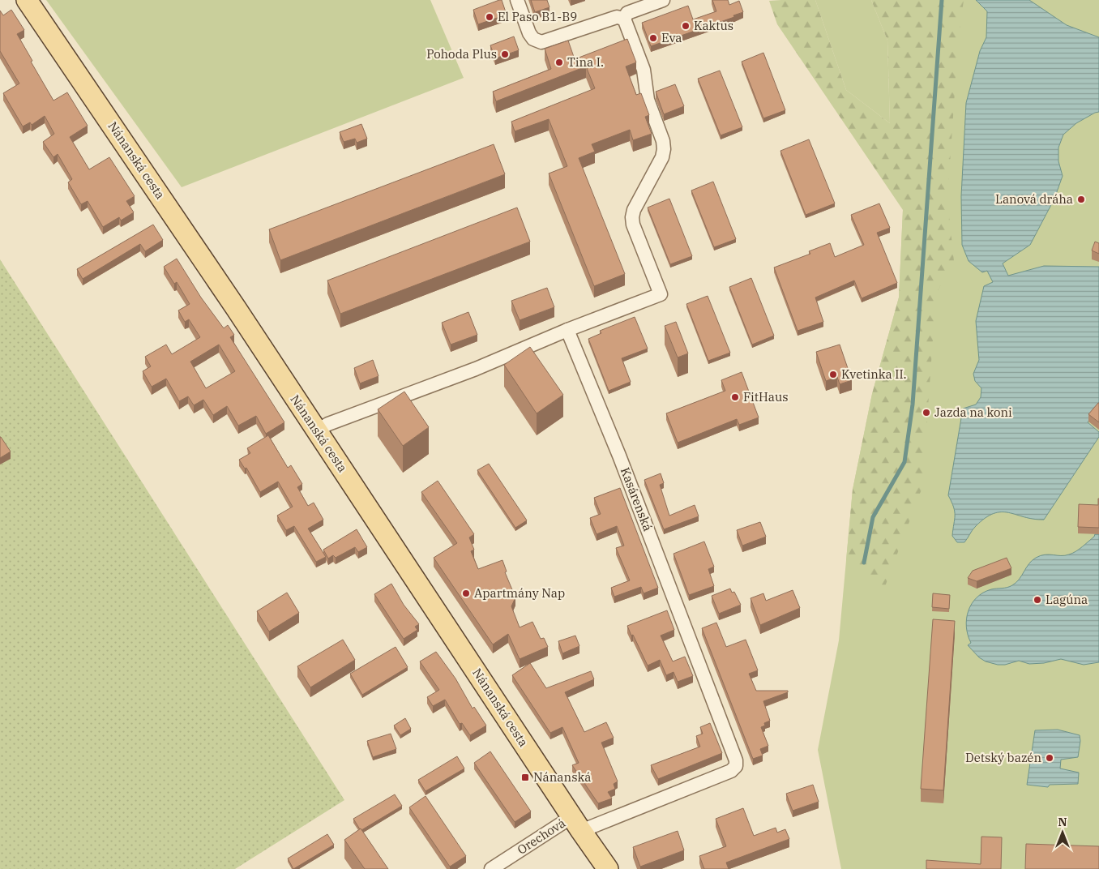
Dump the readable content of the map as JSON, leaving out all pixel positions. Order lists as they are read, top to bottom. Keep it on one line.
{"streets":{"main road":["Nánanská cesta"],"street":["Kasárenská","Orechová"]},"crossings":[["Nánanská cesta","Kasárenská"],["Nánanská cesta","Orechová"],["Kasárenská","Orechová"]],"places":{"other":["El Paso B1-B9","Kaktus","Eva","Pohoda Plus","Tina I.","Lanová dráha","Kvetinka II.","FitHaus","Jazda na koni","Apartmány Nap","Lagúna","Detský bazén"],"transit":["Nánanská"]},"north":"top"}
